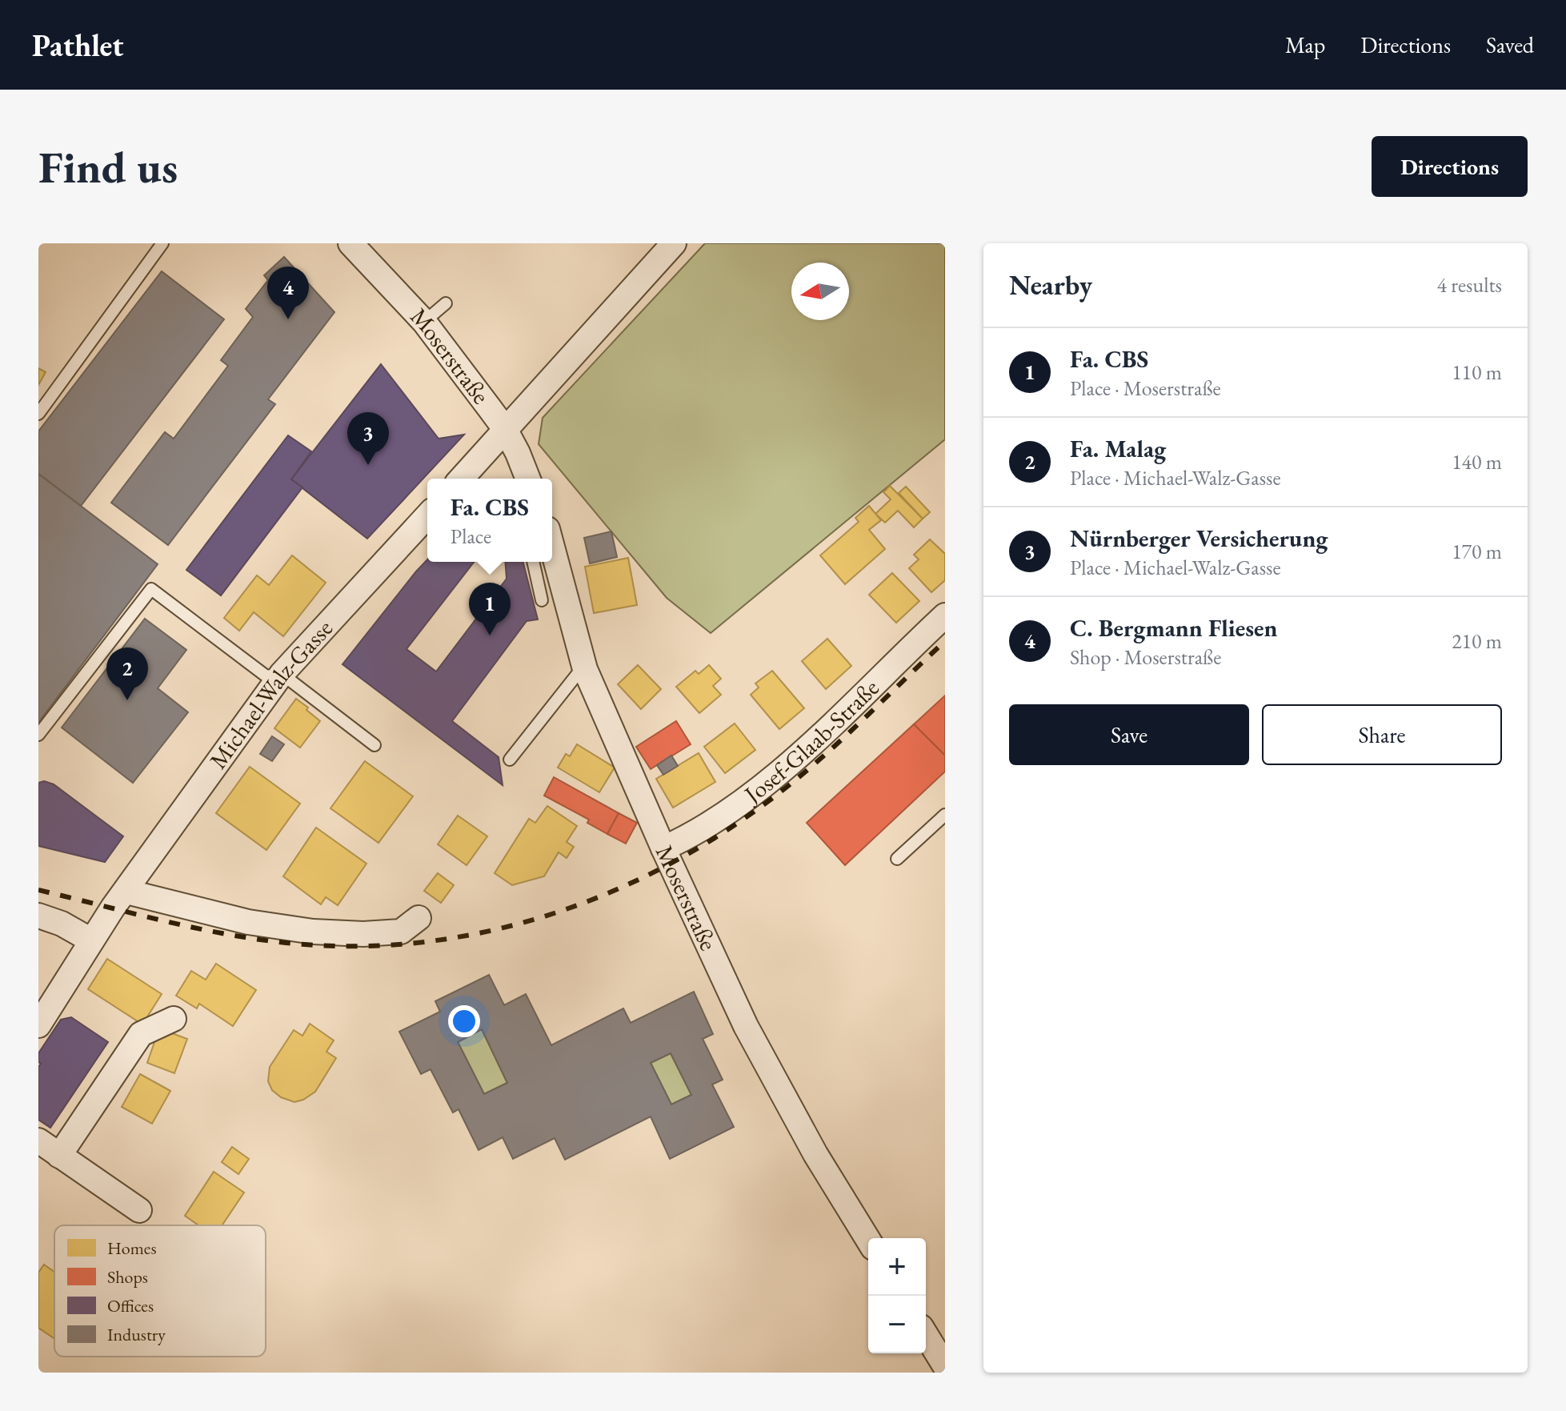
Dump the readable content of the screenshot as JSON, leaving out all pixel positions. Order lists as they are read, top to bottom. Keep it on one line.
{"streets":{"street":["Moserstraße","Michael-Walz-Gasse","Josef-Glaab-Straße"]},"crossings":[["Moserstraße","Josef-Glaab-Straße"]],"legend":["Homes","Shops","Offices","Industry"],"north":"left","page":{"header":"Pathlet","nav":["Map","Directions","Saved"],"buttons":["Directions",["Save","Share"]],"title":"Find us","heading":["Nearby","4 results"],"pins":["4","3","1","2"],"list":[{"mark":"1","name":"Fa. CBS","note":"Place · Moserstraße","value":"110 m"},{"mark":"2","name":"Fa. Malag","note":"Place · Michael-Walz-Gasse","value":"140 m"},{"mark":"3","name":"Nürnberger Versicherung","note":"Place · Michael-Walz-Gasse","value":"170 m"},{"mark":"4","name":"C. Bergmann Fliesen","note":"Shop · Moserstraße","value":"210 m"}],"popup":["Fa. CBS","Place"],"map_buttons":["+","−"]}}
